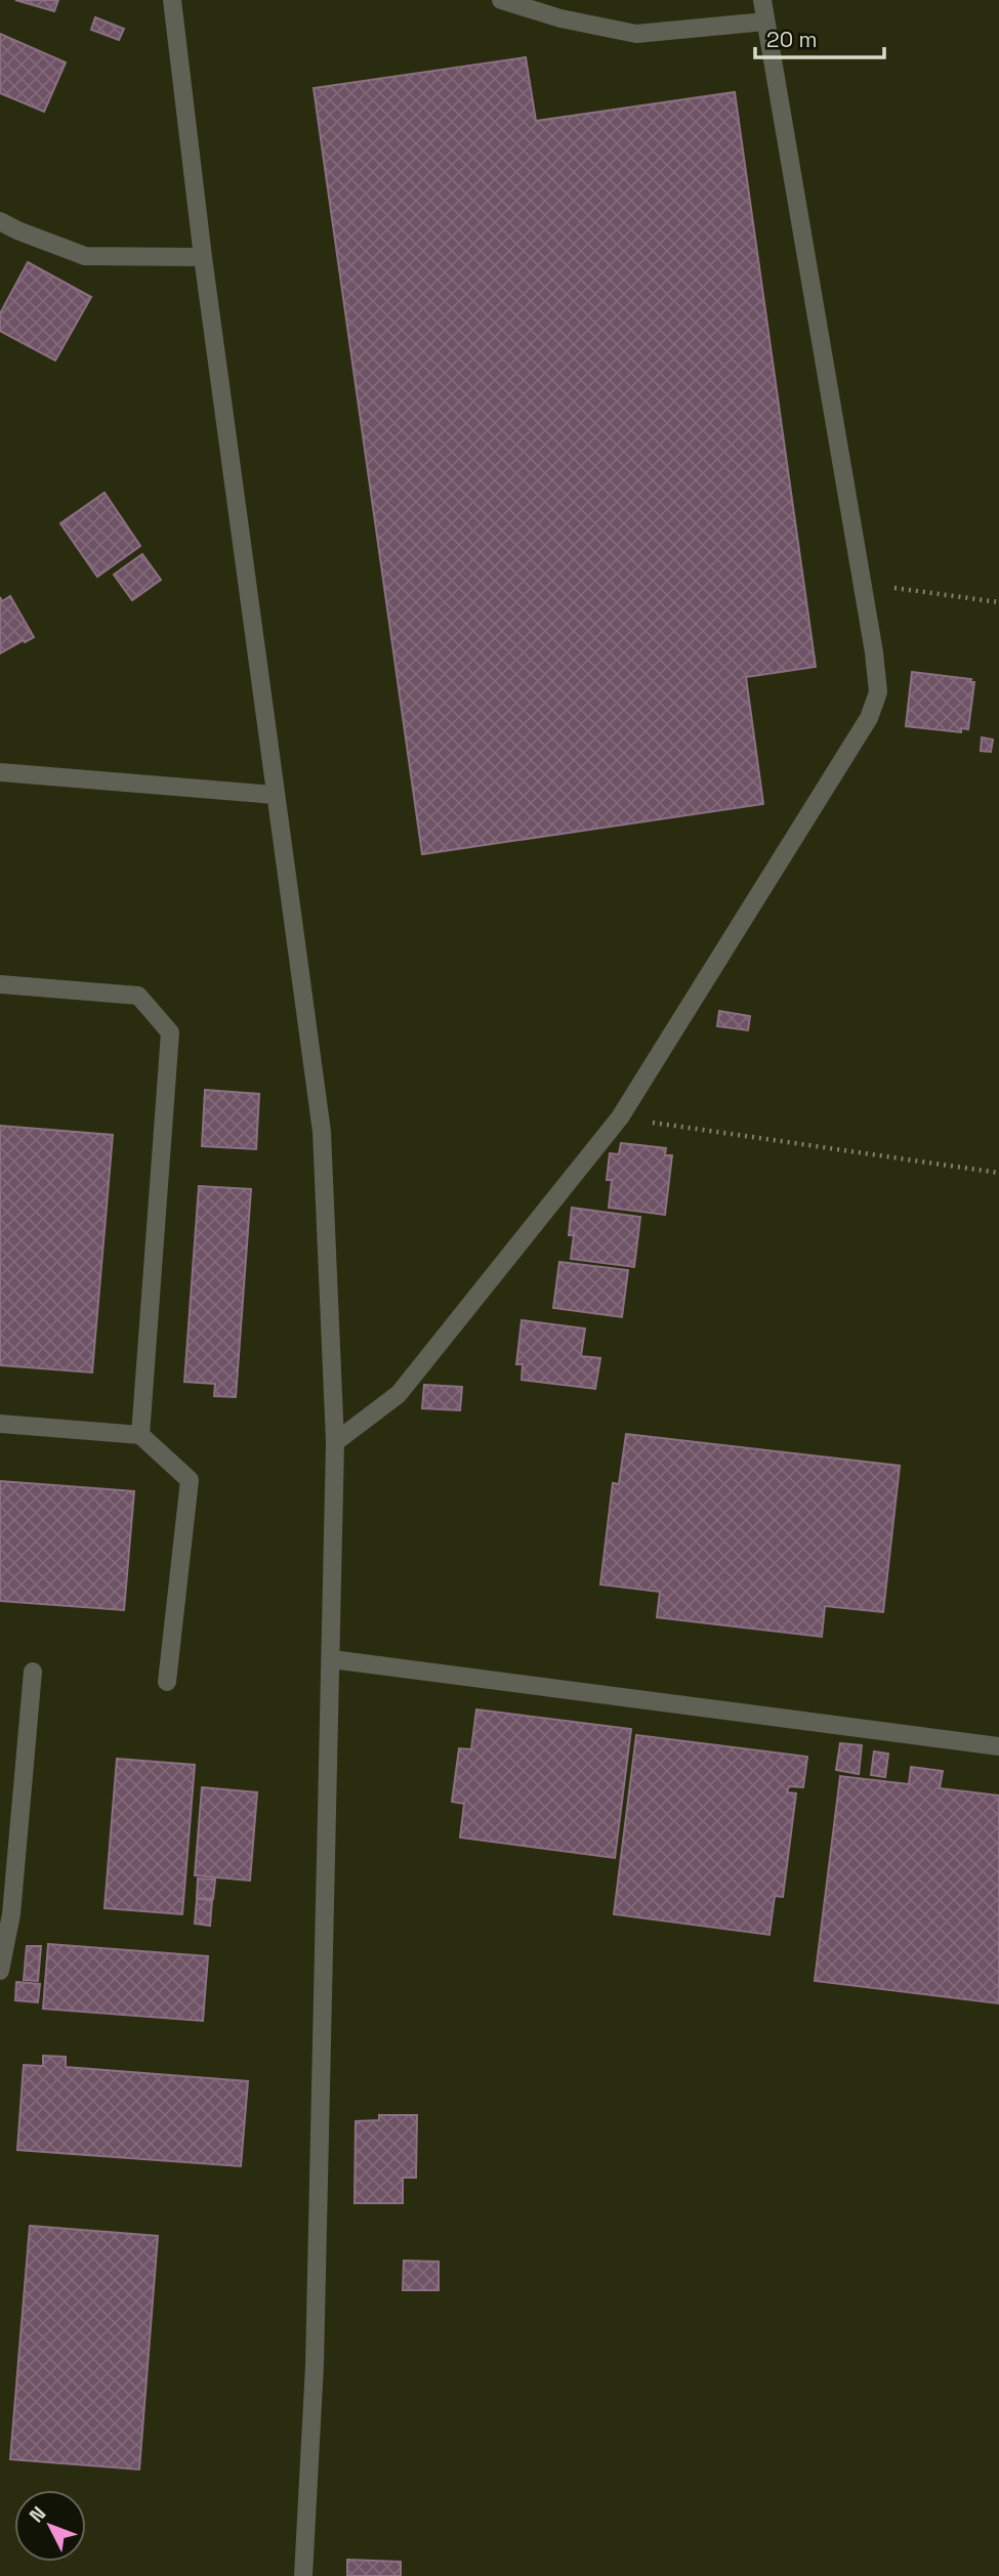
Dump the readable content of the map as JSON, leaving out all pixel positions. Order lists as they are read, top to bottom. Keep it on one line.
{"scale_bar":"20 m","north":"top left"}
